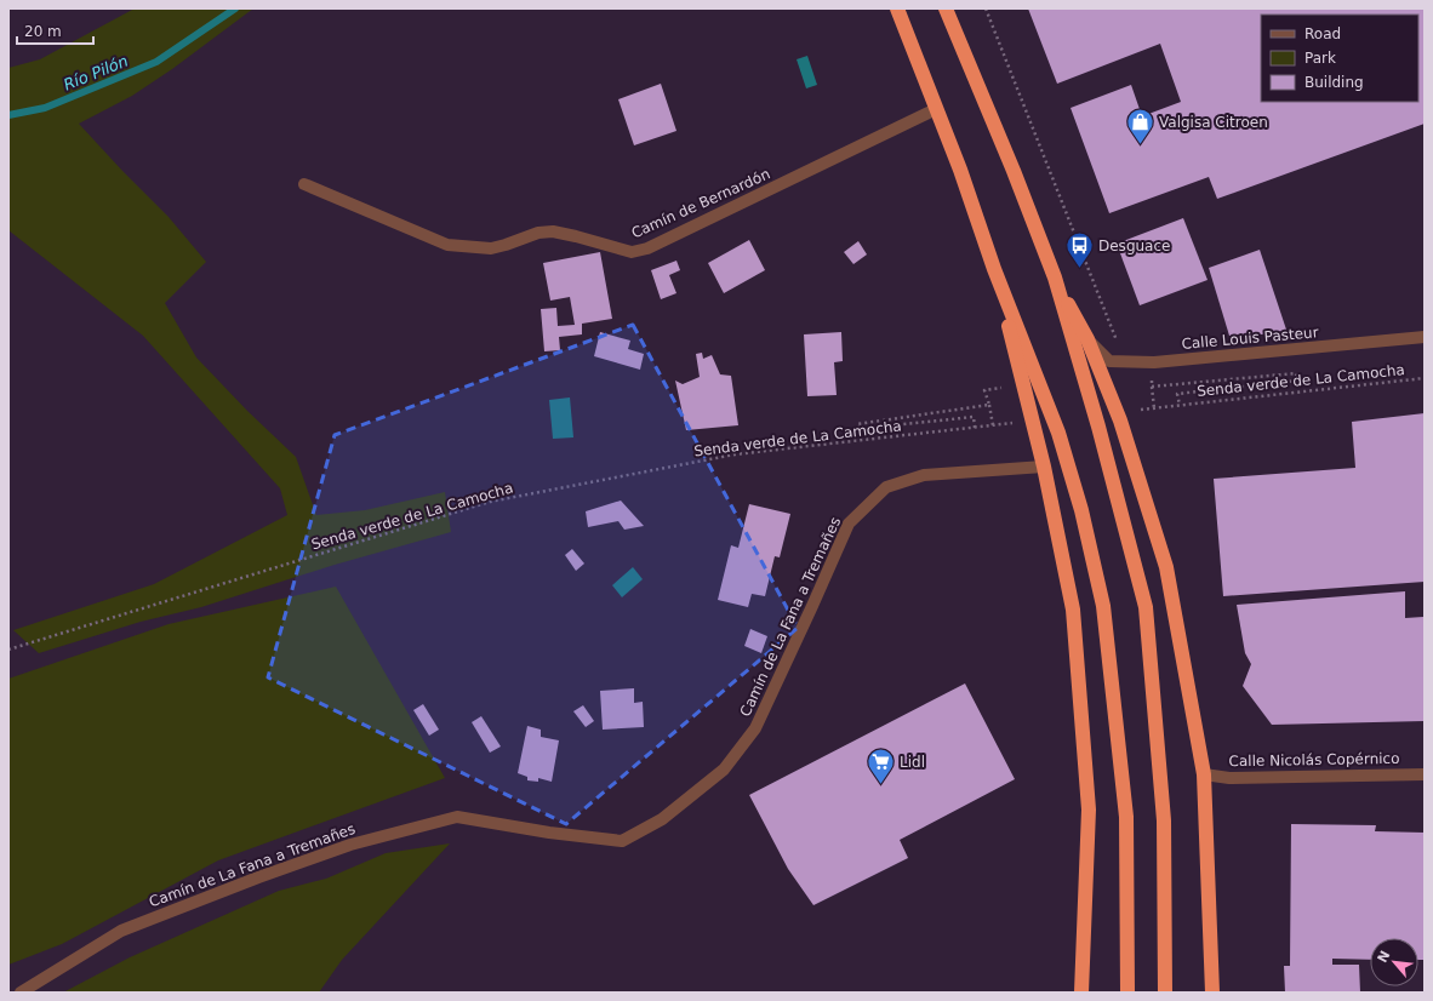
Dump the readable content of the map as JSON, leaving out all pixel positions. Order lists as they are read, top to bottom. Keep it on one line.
{"streets":{"street":["Camín de Bernardón","Calle Louis Pasteur","Camín de La Fana a Tremañes","Calle Nicolás Copérnico"],"path":["Senda verde de La Camocha"]},"water":["Río Pilón"],"places":{"shop":["Valgisa Citroen"],"bus stop":["Desguace"],"supermarket":["Lidl"]},"legend":["Road","Park","Building"],"scale_bar":"20 m","north":"top left"}
